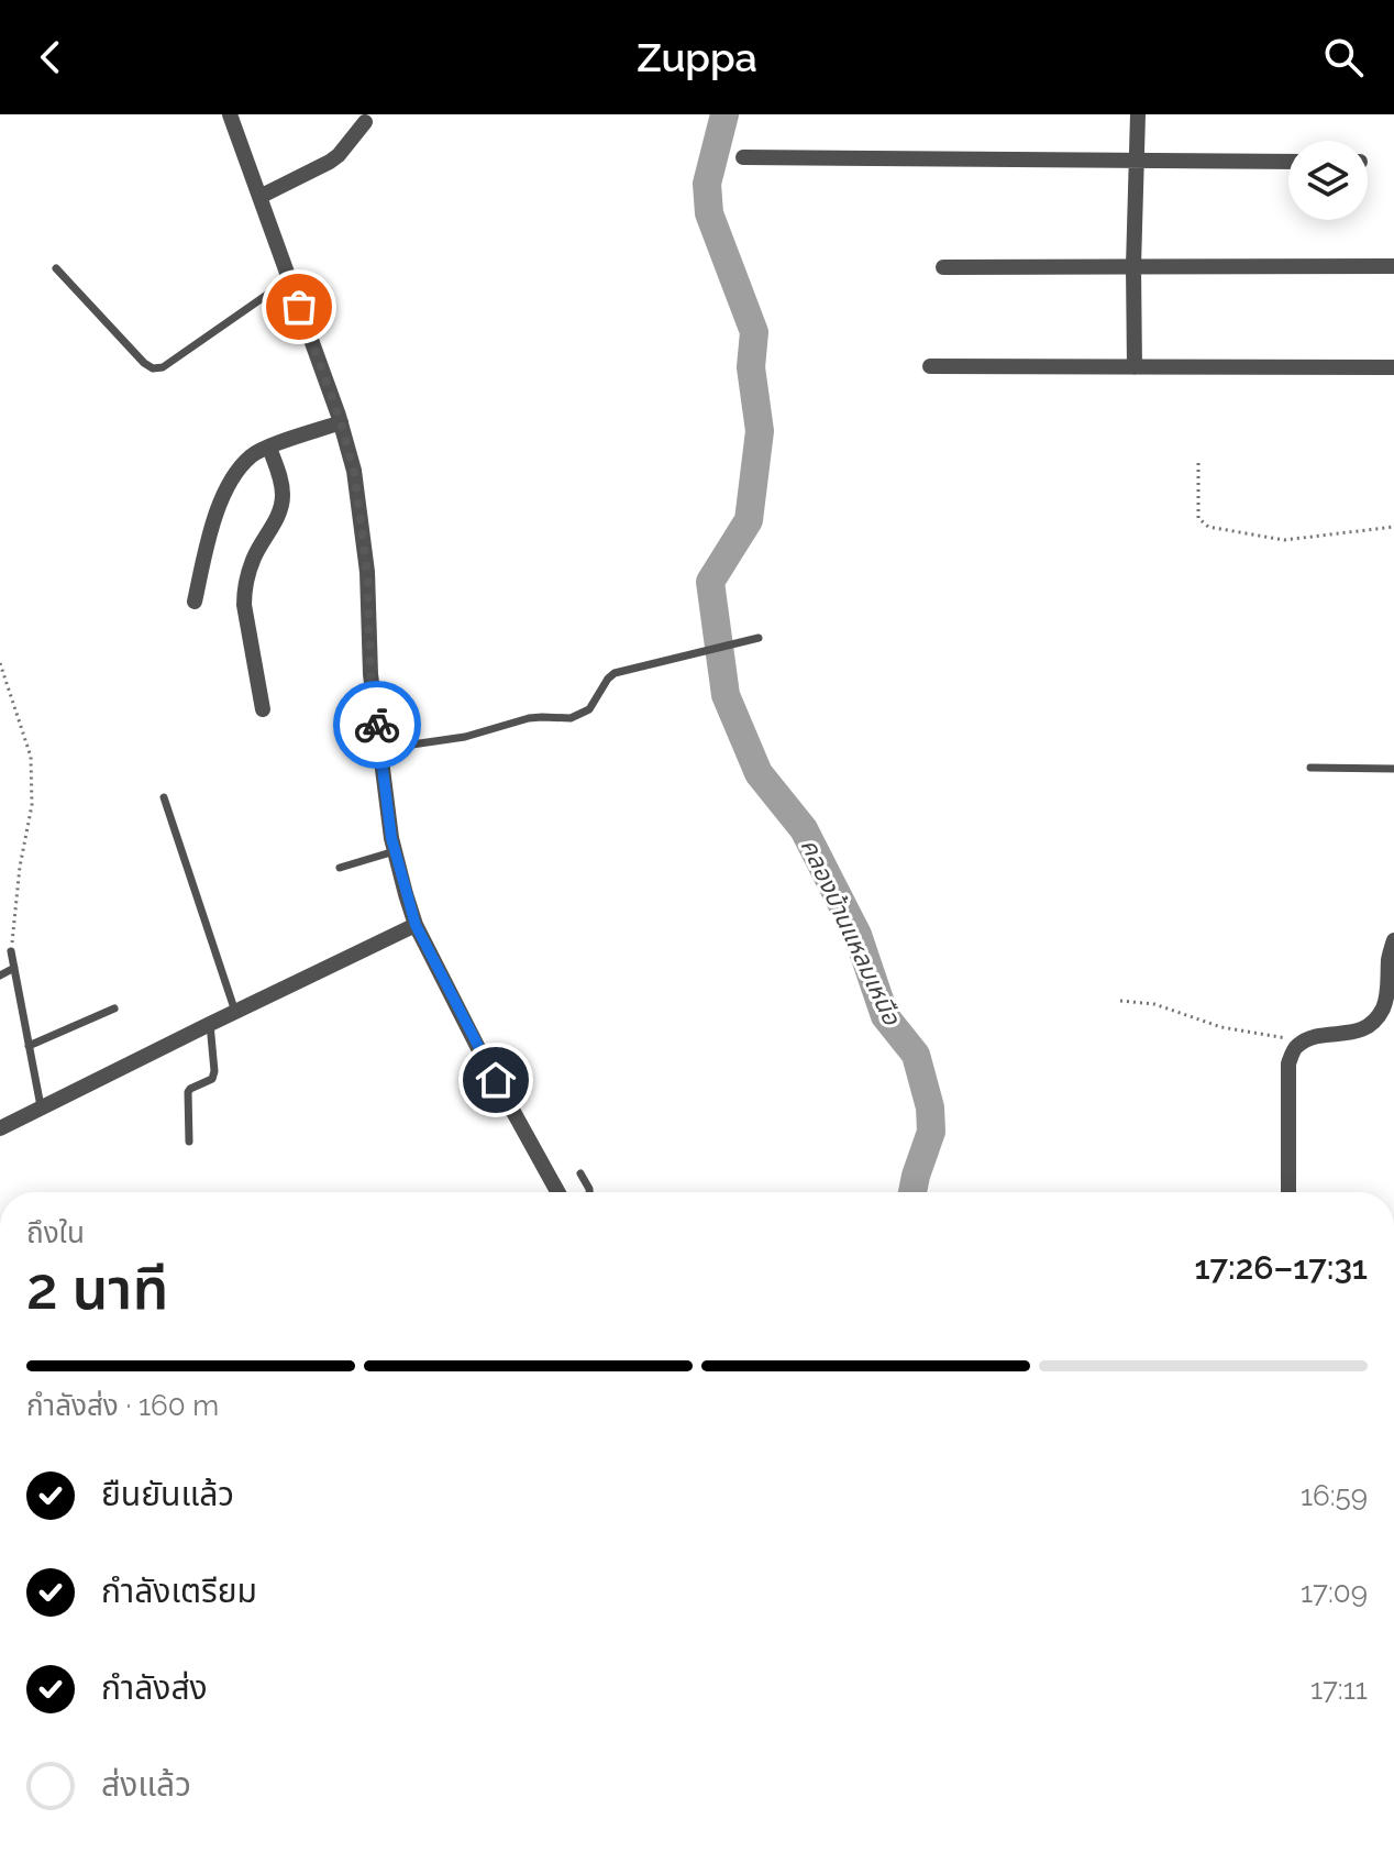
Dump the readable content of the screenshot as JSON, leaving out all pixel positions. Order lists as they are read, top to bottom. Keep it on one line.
{"water":["คลองบ้านแหลมเหนือ"],"page":{"header":"Zuppa","heading":["2 นาที","ถึงใน","17:26–17:31"],"bar":"กำลังส่ง · 160 m","list":[["ยืนยันแล้ว","16:59"],["กำลังเตรียม","17:09"],["กำลังส่ง","17:11"],"ส่งแล้ว"]}}
